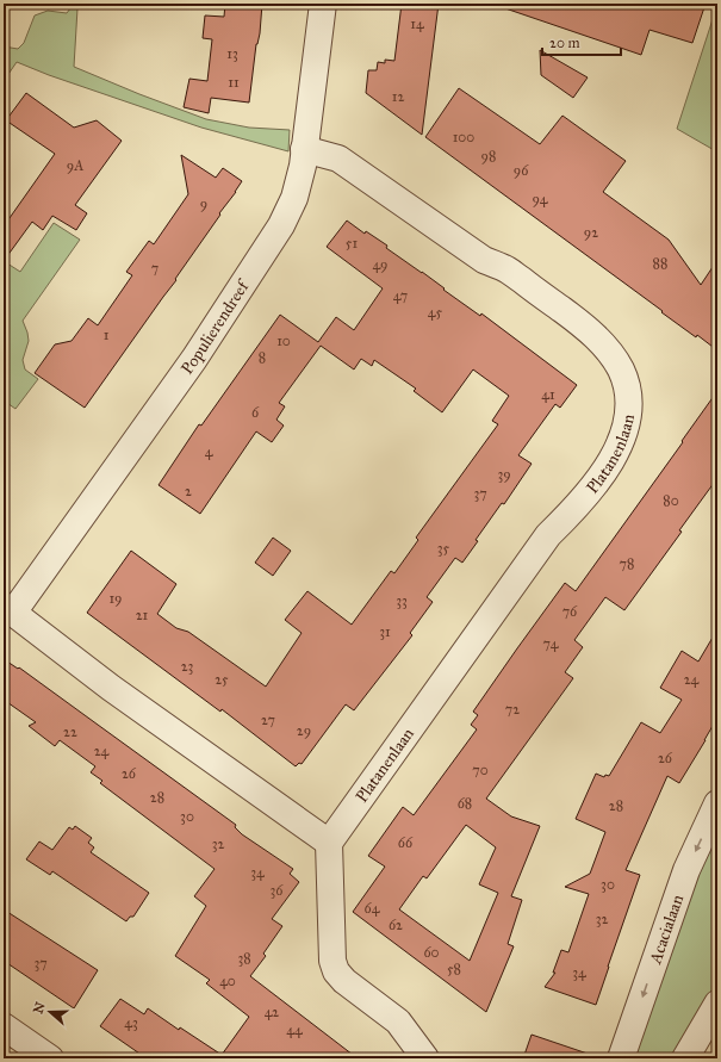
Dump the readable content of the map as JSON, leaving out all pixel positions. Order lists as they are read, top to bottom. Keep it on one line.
{"streets":{"street":["Populierendreef","Platanenlaan","Acacialaan"]},"crossings":[["Populierendreef","Platanenlaan"]],"one_way":["Acacialaan"],"house_numbers":["14","13","11","12","100","98","9A","96","94","9","92","51","88","49","7","47","45","1","10","8","41","6","4","39","2","37","80","35","78","19","33","76","21","31","74","23","25","24","72","27","29","22","24","26","70","26","28","68","28","30","66","32","34","30","36","64","32","62","60","38","37","58","34","40","42","43","44"],"scale_bar":"20 m","north":"left"}
